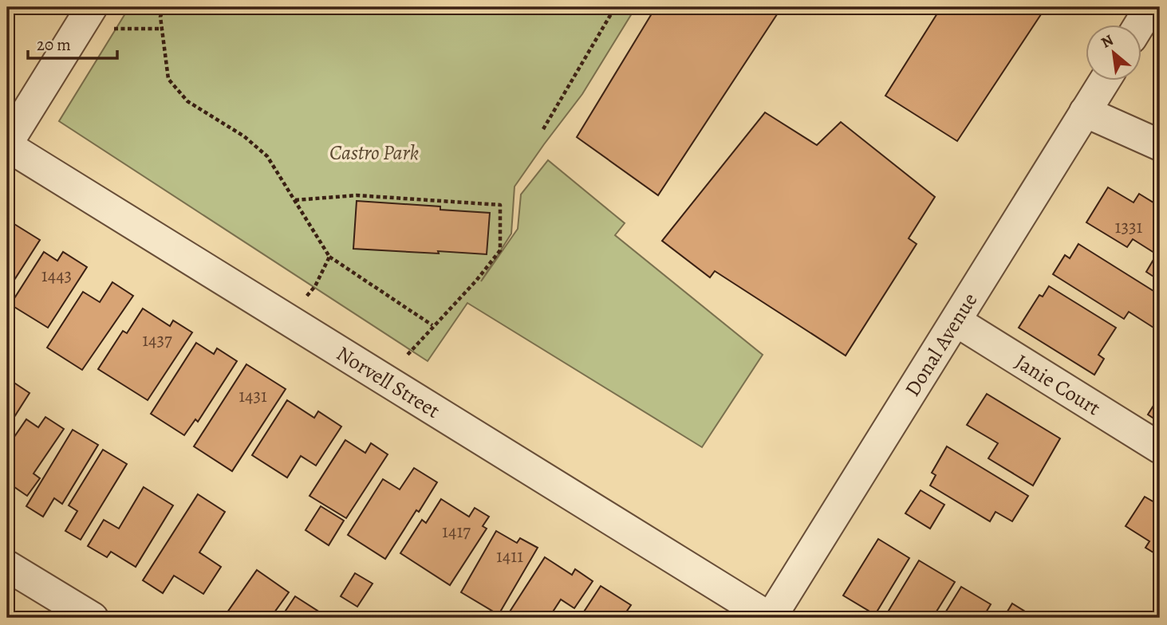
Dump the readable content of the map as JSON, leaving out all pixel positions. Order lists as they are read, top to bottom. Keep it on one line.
{"streets":{"street":["Donal Avenue","Norvell Street","Janie Court"]},"crossings":[["Donal Avenue","Norvell Street"],["Donal Avenue","Janie Court"]],"parks":["Castro Park"],"house_numbers":["1331","1443","1437","1431","1417","1411"],"scale_bar":"20 m","north":"top left"}
